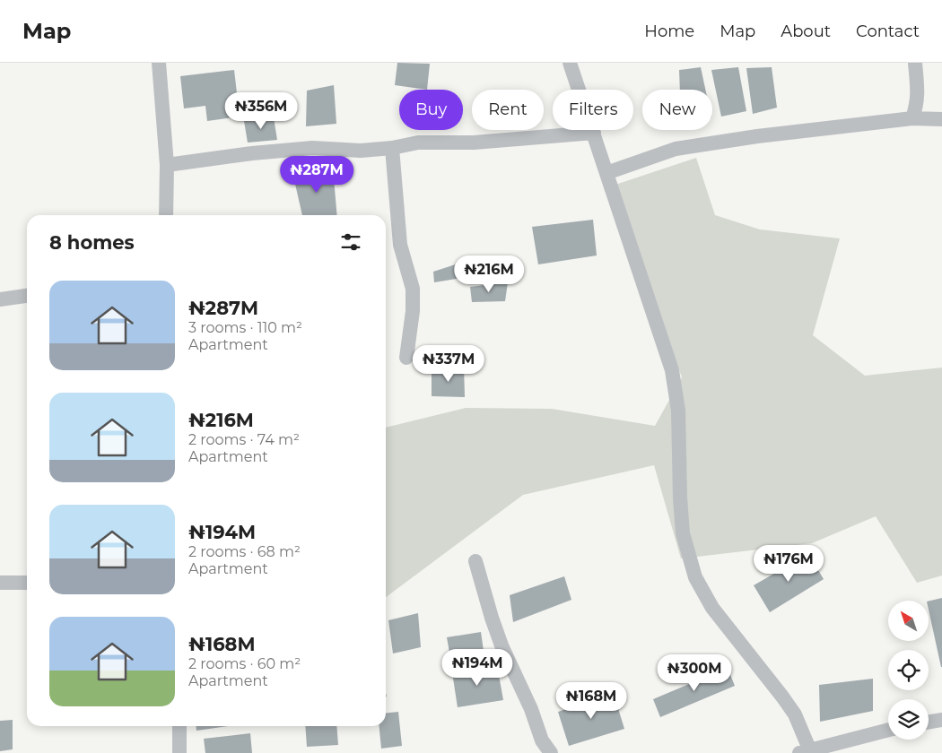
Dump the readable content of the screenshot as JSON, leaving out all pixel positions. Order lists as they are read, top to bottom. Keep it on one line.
{"north":"top left","page":{"header":"Map","nav":["Home","Map","About","Contact"],"chip":["Buy","Rent","Filters","New"],"price":["₦356M","₦287M","₦216M","₦337M","₦176M","₦194M","₦300M","₦168M"],"heading":"8 homes","list":[{"name":"₦287M","note":"3 rooms · 110 m² · Apartment"},{"name":"₦216M","note":"2 rooms · 74 m² · Apartment"},{"name":"₦194M","note":"2 rooms · 68 m² · Apartment"},{"name":"₦168M","note":"2 rooms · 60 m² · Apartment"}]}}
